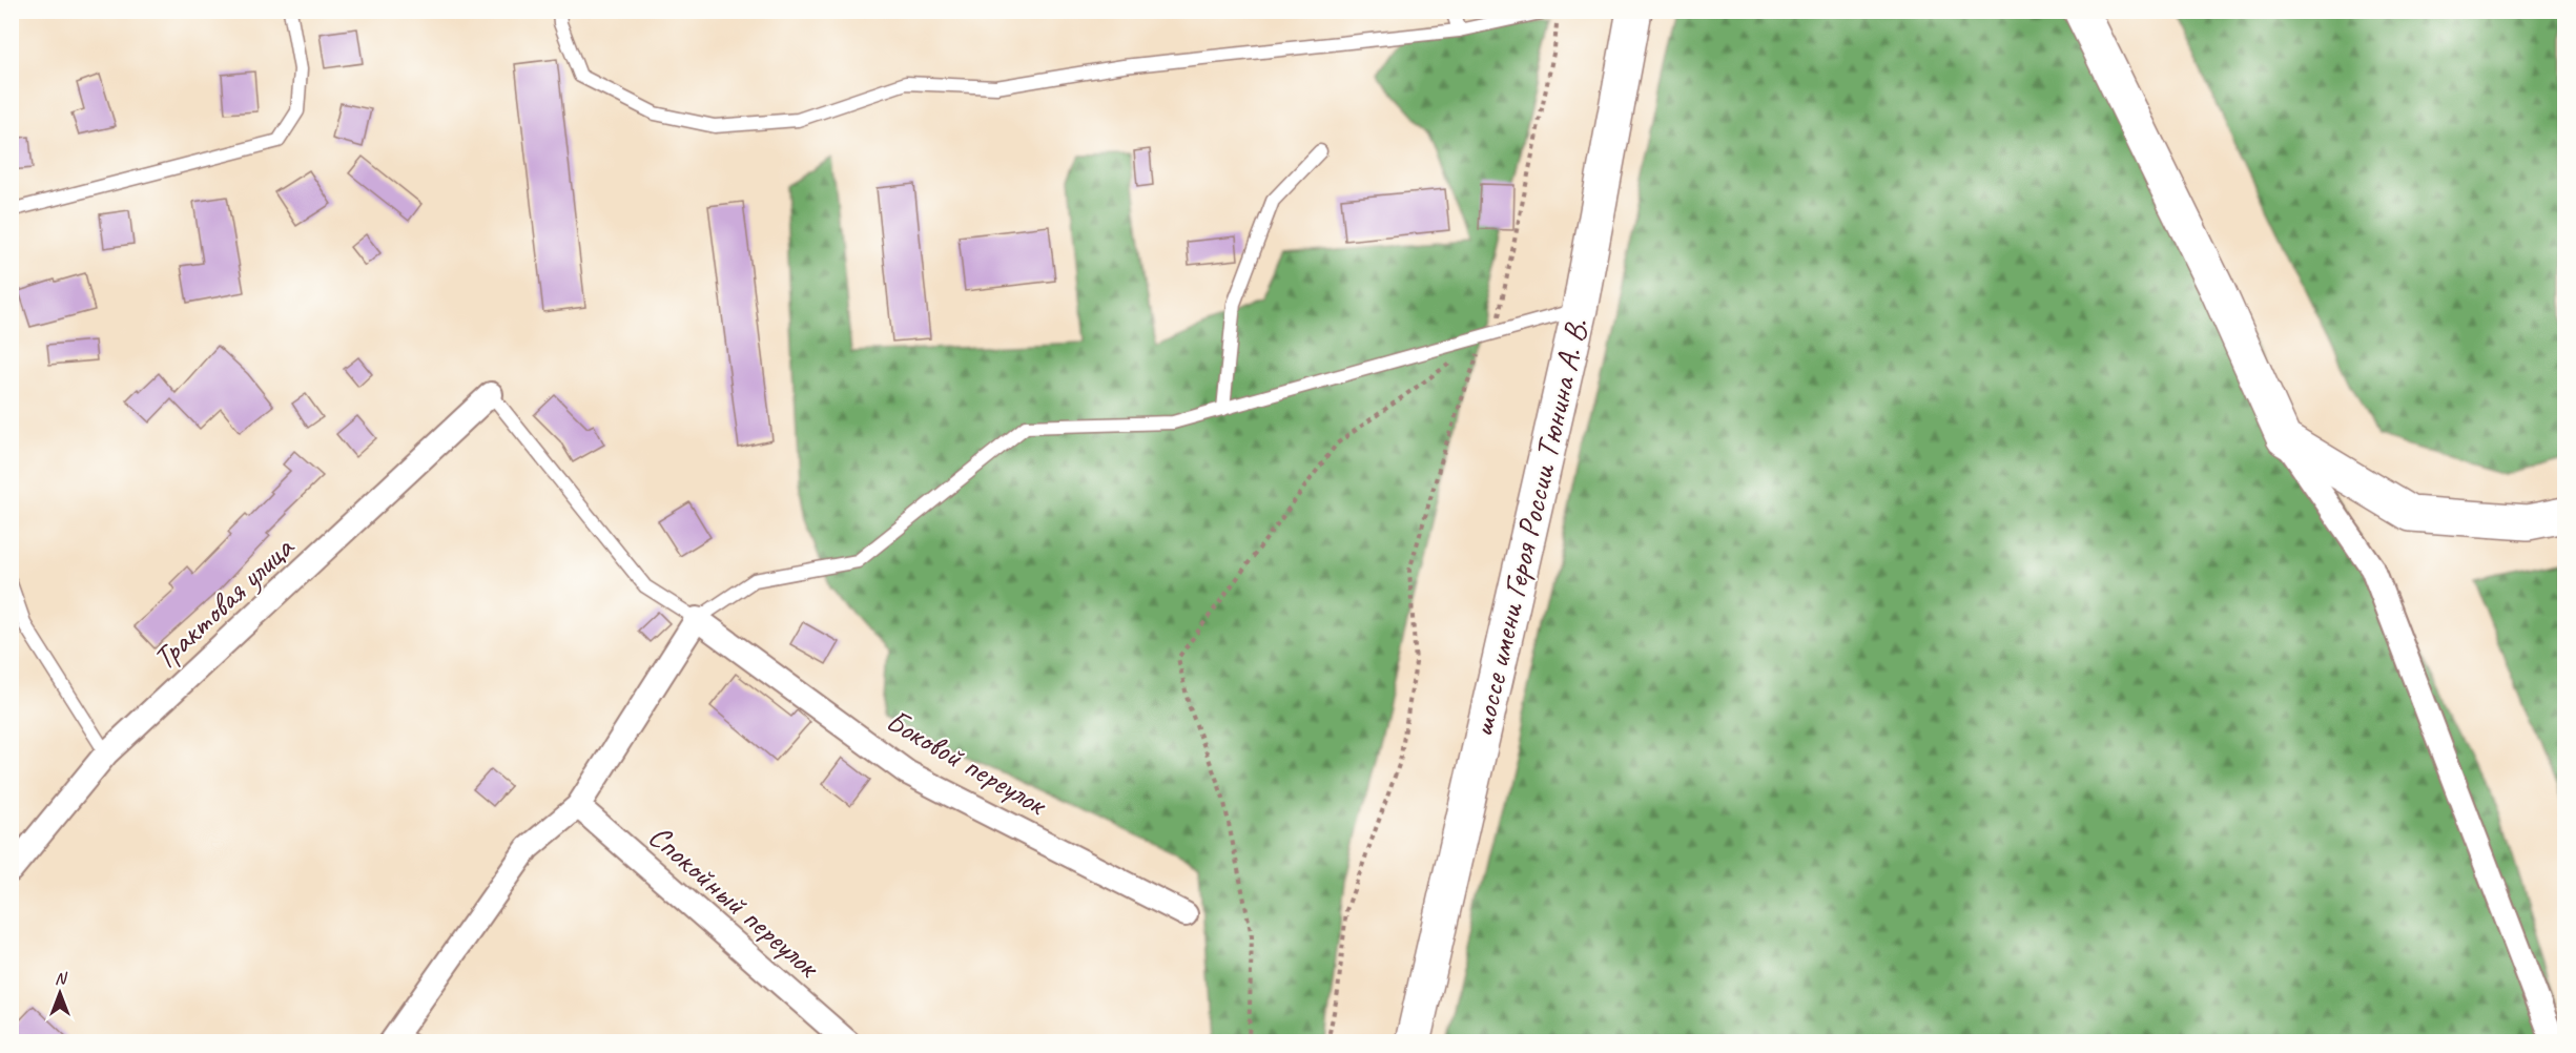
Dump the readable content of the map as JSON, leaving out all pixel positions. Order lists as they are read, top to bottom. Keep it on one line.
{"streets":{"main road":["шоссе имени Героя России Тюнина А. В."],"street":["Трактовая улица","Боковой переулок","Спокойный переулок"]},"north":"top"}
